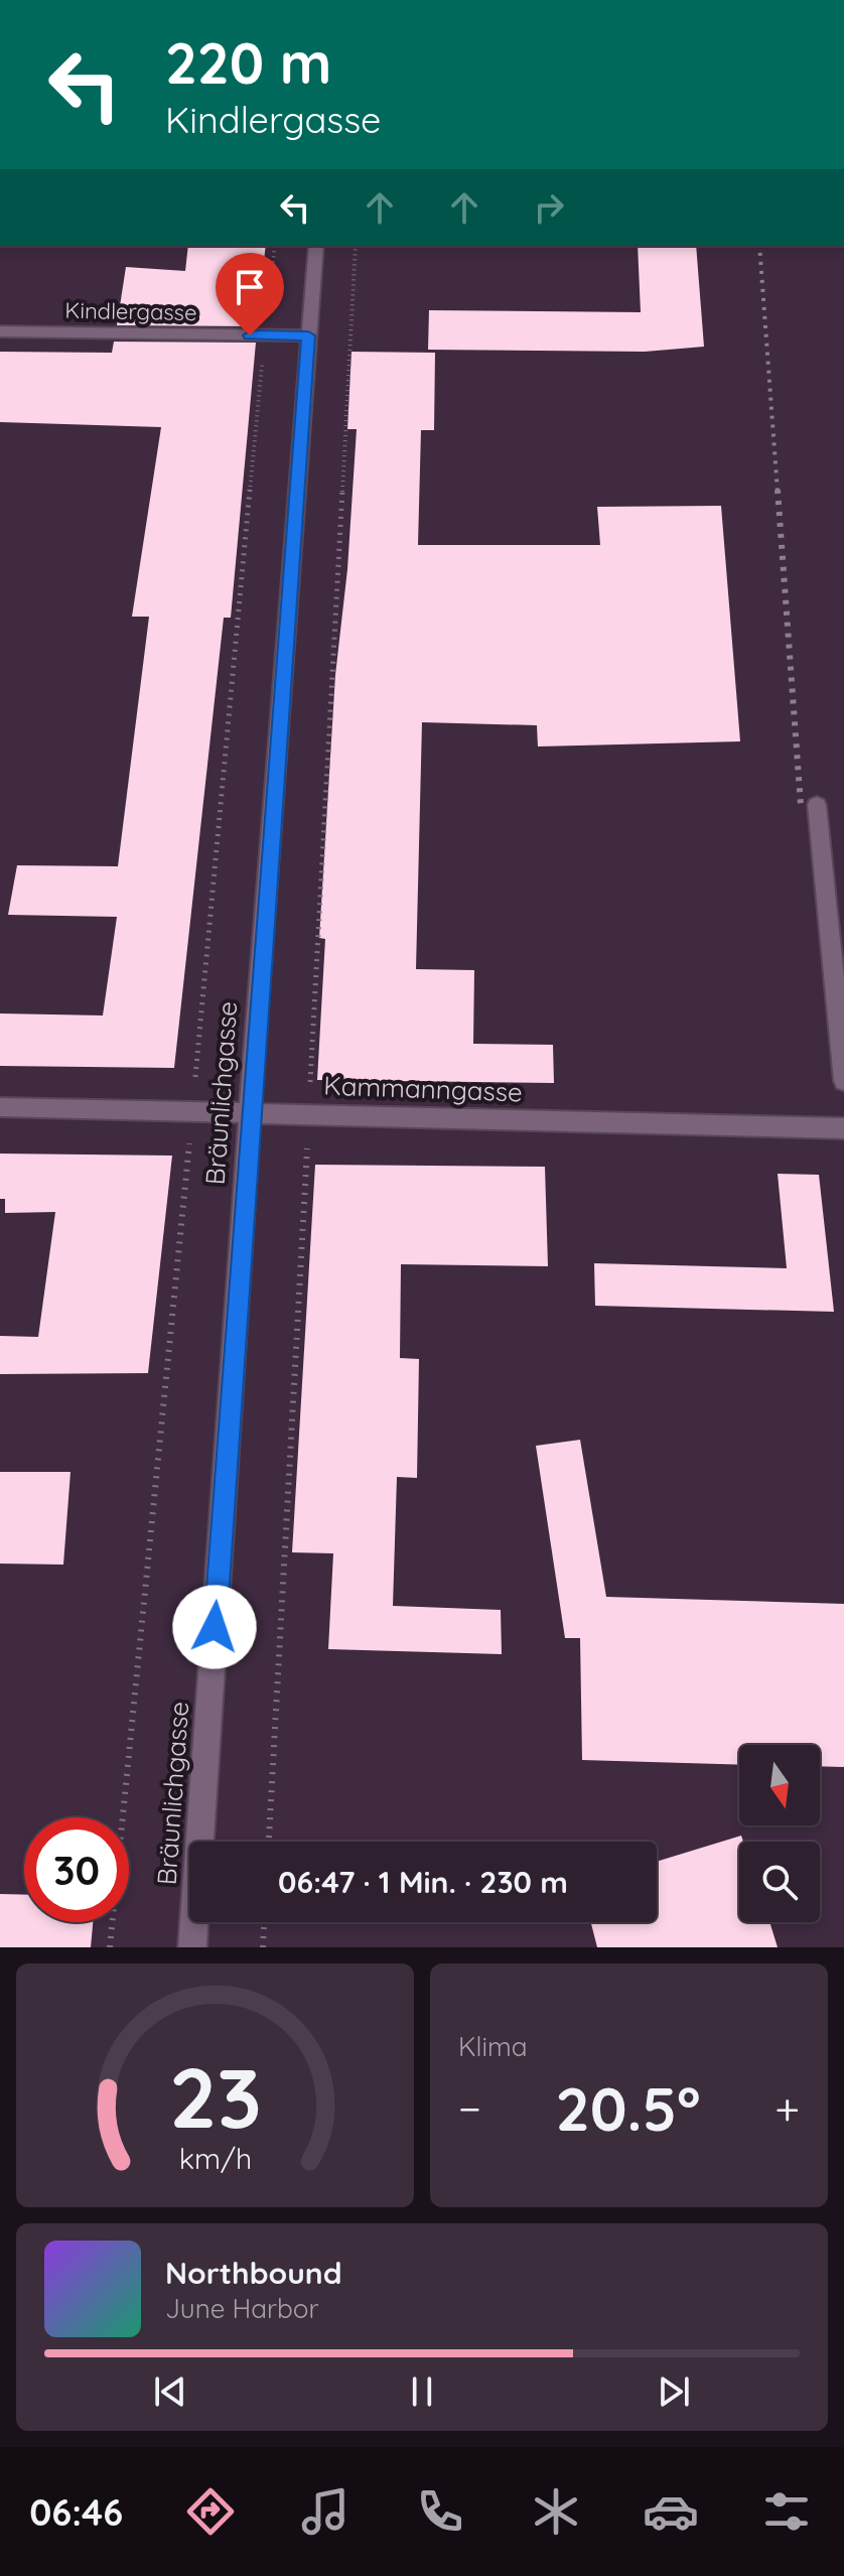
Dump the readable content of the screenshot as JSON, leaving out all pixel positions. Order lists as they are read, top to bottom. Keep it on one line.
{"streets":{"street":["Kindlergasse","Kammanngasse","Bräunlichgasse"]},"crossings":[["Kindlergasse","Bräunlichgasse"],["Kammanngasse","Bräunlichgasse"]],"north":"bottom","page":{"turn":["220 m","Kindlergasse"],"limit":"30","trip":"06:47 · 1 Min. · 230 m","tile":"Klima","heat":["−","20.5°","+"],"song":["Northbound","June Harbor"],"tabs":"06:46","gauge":["23","km/h"]}}
